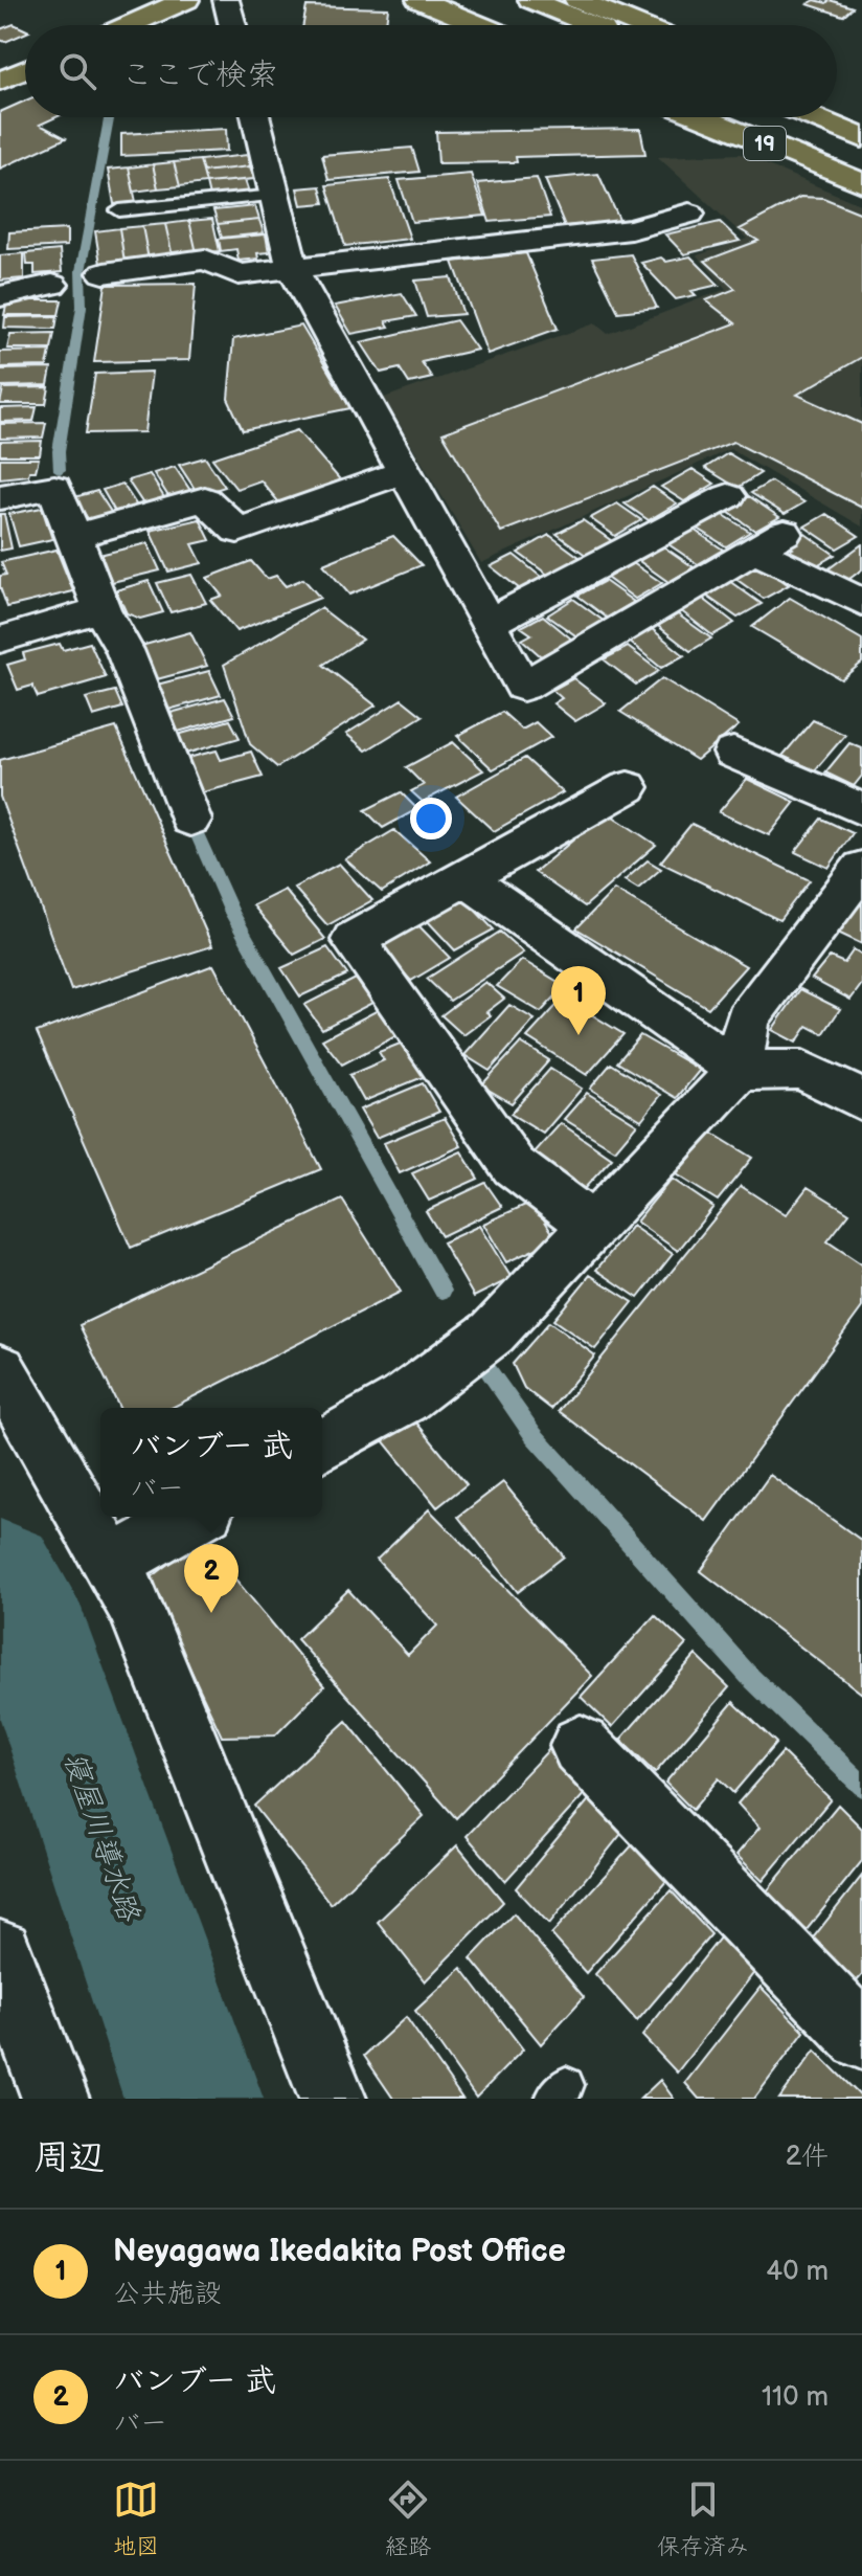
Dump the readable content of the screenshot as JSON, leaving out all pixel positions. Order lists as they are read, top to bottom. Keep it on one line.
{"streets":{"main road":["19"]},"water":["寝屋川導水路"],"page":{"search":"ここで検索","pins":["1","2"],"popup":["バンブー 武","バー"],"heading":["周辺","2件"],"list":[{"mark":"1","name":"Neyagawa Ikedakita Post Office","note":"公共施設","value":"40 m"},{"mark":"2","name":"バンブー 武","note":"バー","value":"110 m"}],"nav":["地図","経路","保存済み"]}}
